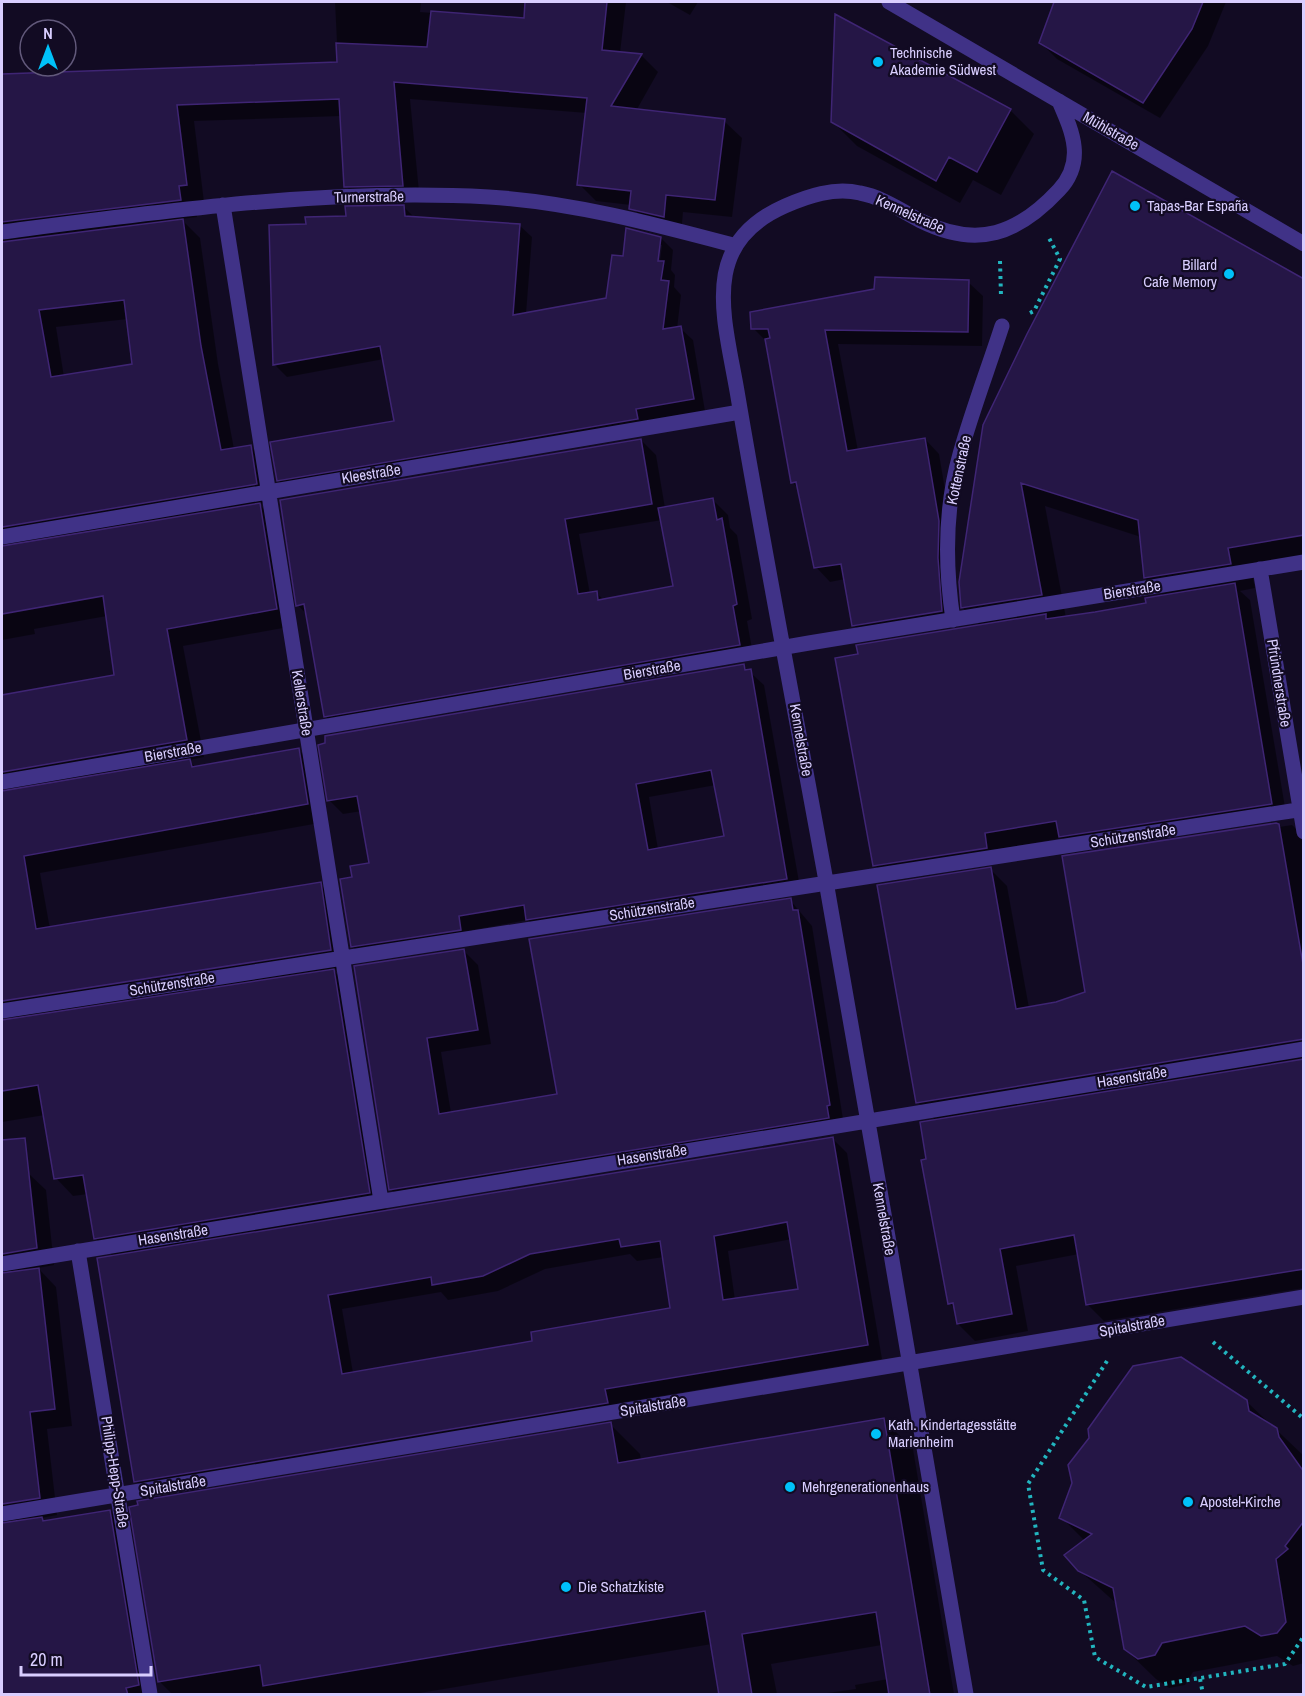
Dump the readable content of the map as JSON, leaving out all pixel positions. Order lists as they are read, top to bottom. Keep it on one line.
{"streets":{"street":["Mühlstraße","Turnerstraße","Kennelstraße","Kottenstraße","Kleestraße","Bierstraße","Pfründnerstraße","Kellerstraße","Schützenstraße","Hasenstraße","Spitalstraße","Philipp-Hepp-Straße"]},"crossings":[["Mühlstraße","Kennelstraße"],["Turnerstraße","Kennelstraße"],["Turnerstraße","Kellerstraße"],["Kennelstraße","Kleestraße"],["Kennelstraße","Bierstraße"],["Kennelstraße","Schützenstraße"],["Kennelstraße","Hasenstraße"],["Kennelstraße","Spitalstraße"],["Kottenstraße","Bierstraße"],["Kleestraße","Kellerstraße"],["Bierstraße","Pfründnerstraße"],["Bierstraße","Kellerstraße"],["Pfründnerstraße","Schützenstraße"],["Kellerstraße","Schützenstraße"],["Kellerstraße","Hasenstraße"],["Hasenstraße","Philipp-Hepp-Straße"],["Spitalstraße","Philipp-Hepp-Straße"]],"places":["Technische Akademie Südwest","Tapas-Bar España","Billard Cafe Memory","Kath. Kindertagesstätte Marienheim","Mehrgenerationenhaus","Apostel-Kirche","Die Schatzkiste"],"scale_bar":"20 m","north":"top"}
